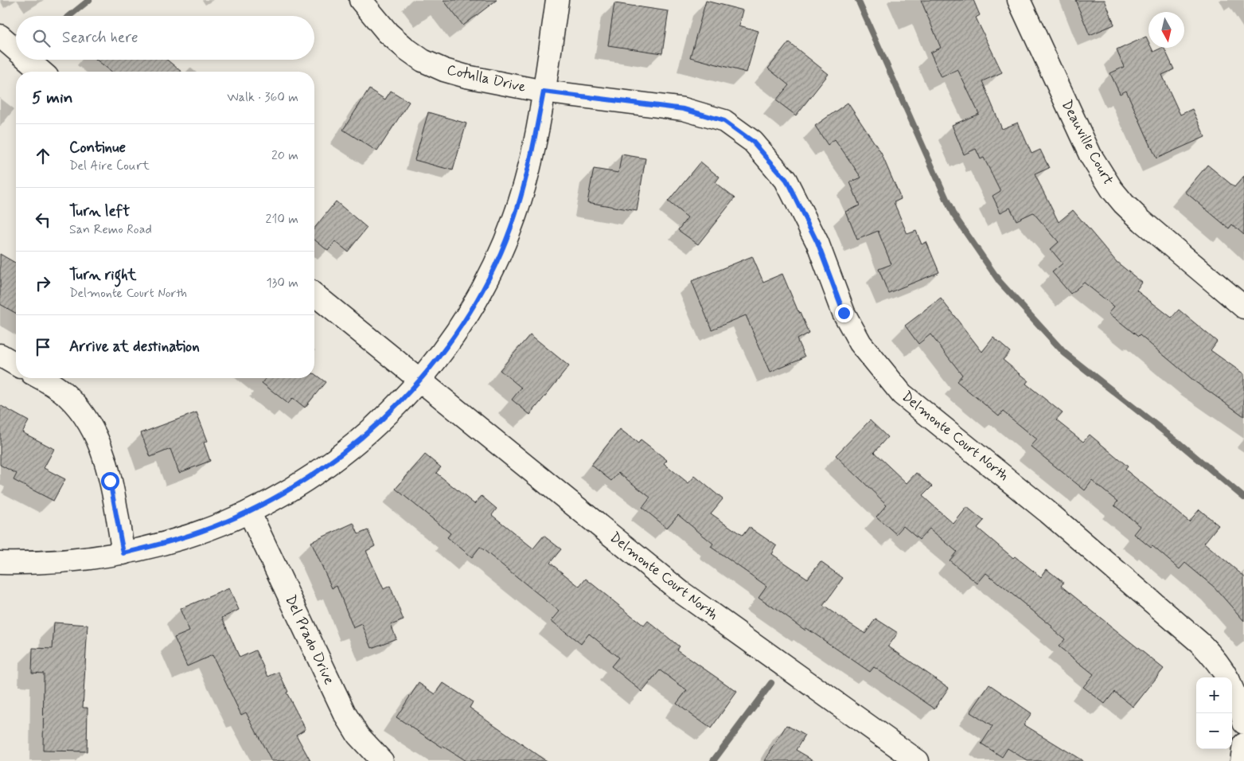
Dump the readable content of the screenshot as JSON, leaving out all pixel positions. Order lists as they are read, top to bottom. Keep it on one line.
{"streets":{"street":["Cotulla Drive","Deauville Court","Delmonte Court North","Del Prado Drive"]},"crossings":[["Cotulla Drive","Delmonte Court North"]],"north":"bottom","page":{"search":"Search here","heading":["5 min","Walk · 360 m"],"list":[["Continue","Del Aire Court","20 m"],["Turn left","San Remo Road","210 m"],["Turn right","Delmonte Court North","130 m"],"Arrive at destination"],"map_buttons":["+","−"]}}
